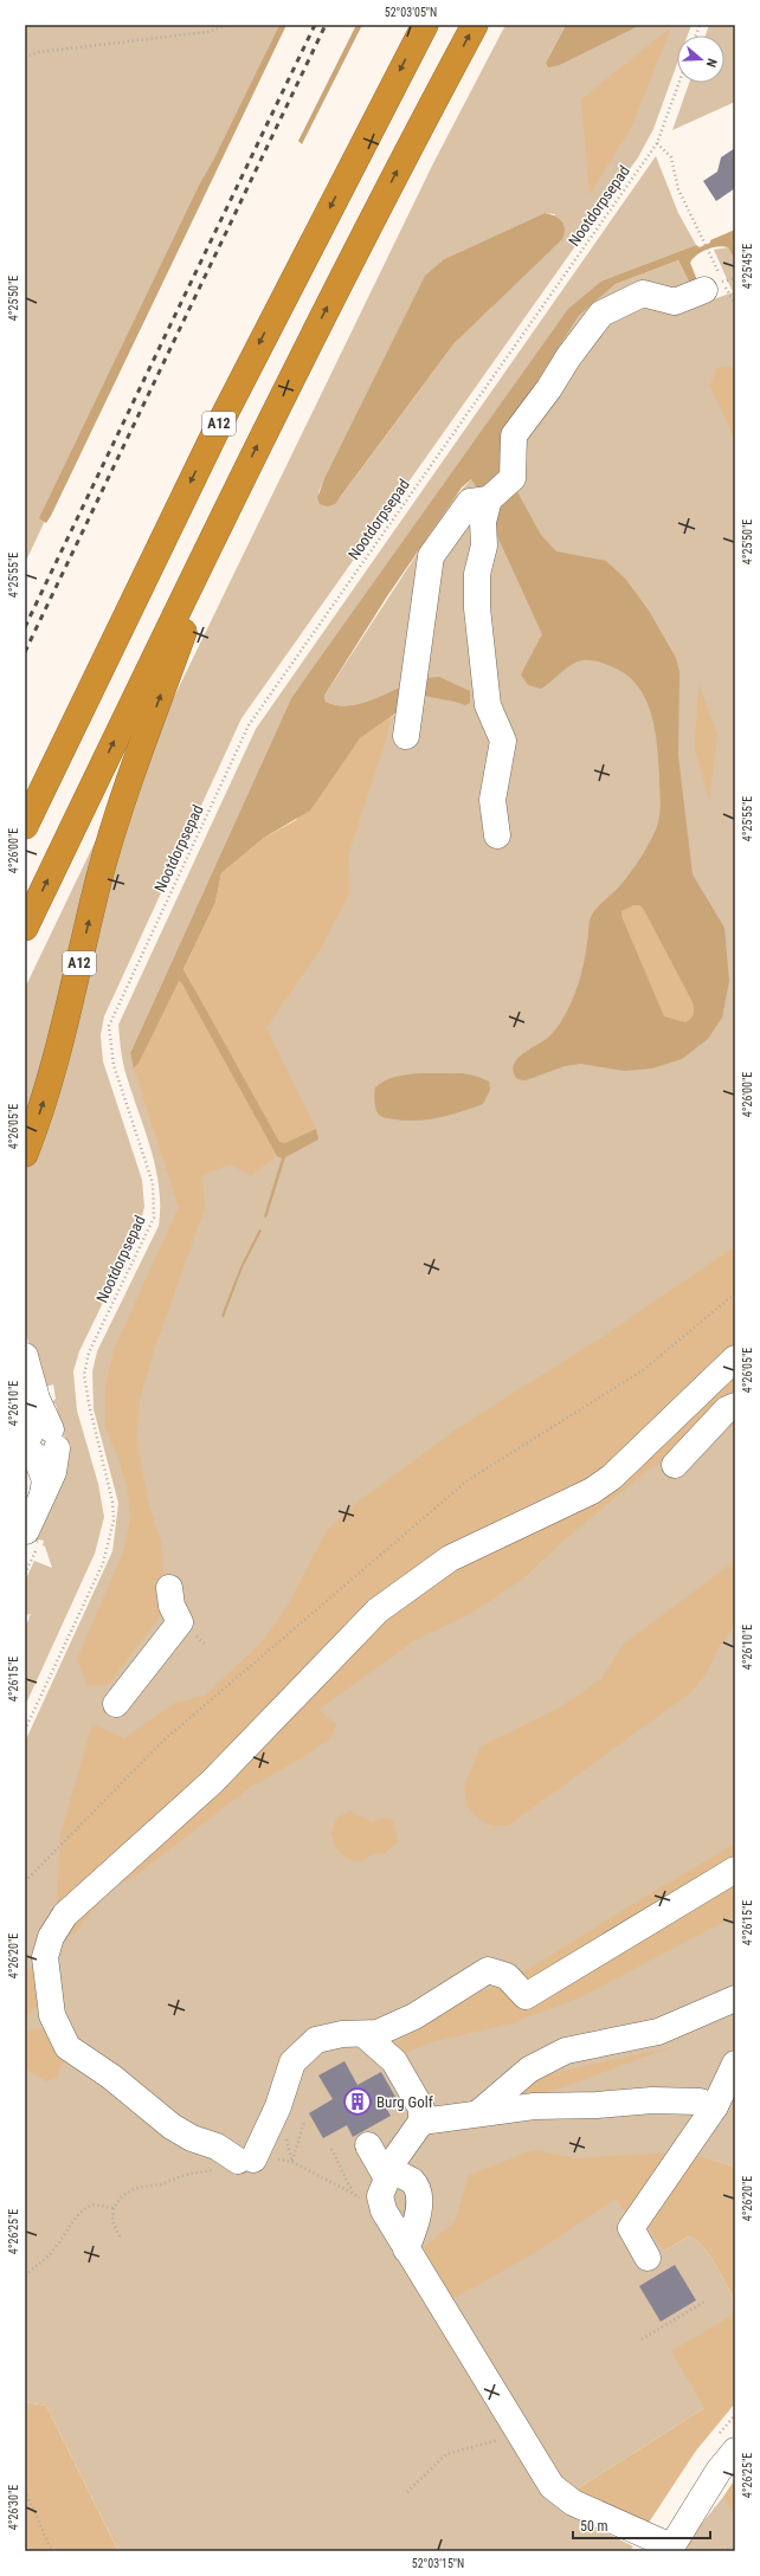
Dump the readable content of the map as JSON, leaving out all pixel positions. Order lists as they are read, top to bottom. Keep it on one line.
{"streets":{"highway":["A12"],"path":["Nootdorpsepad"]},"places":{"building":["Burg Golf"]},"scale_bar":"50 m","north":"right","coordinates":["52°03'05\"N","4°25'45\"E","4°25'50\"E","4°25'55\"E","4°26'00\"E","4°26'05\"E","4°26'10\"E","4°26'15\"E","4°26'20\"E","4°26'25\"E","4°26'30\"E","52°03'15\"N"]}
